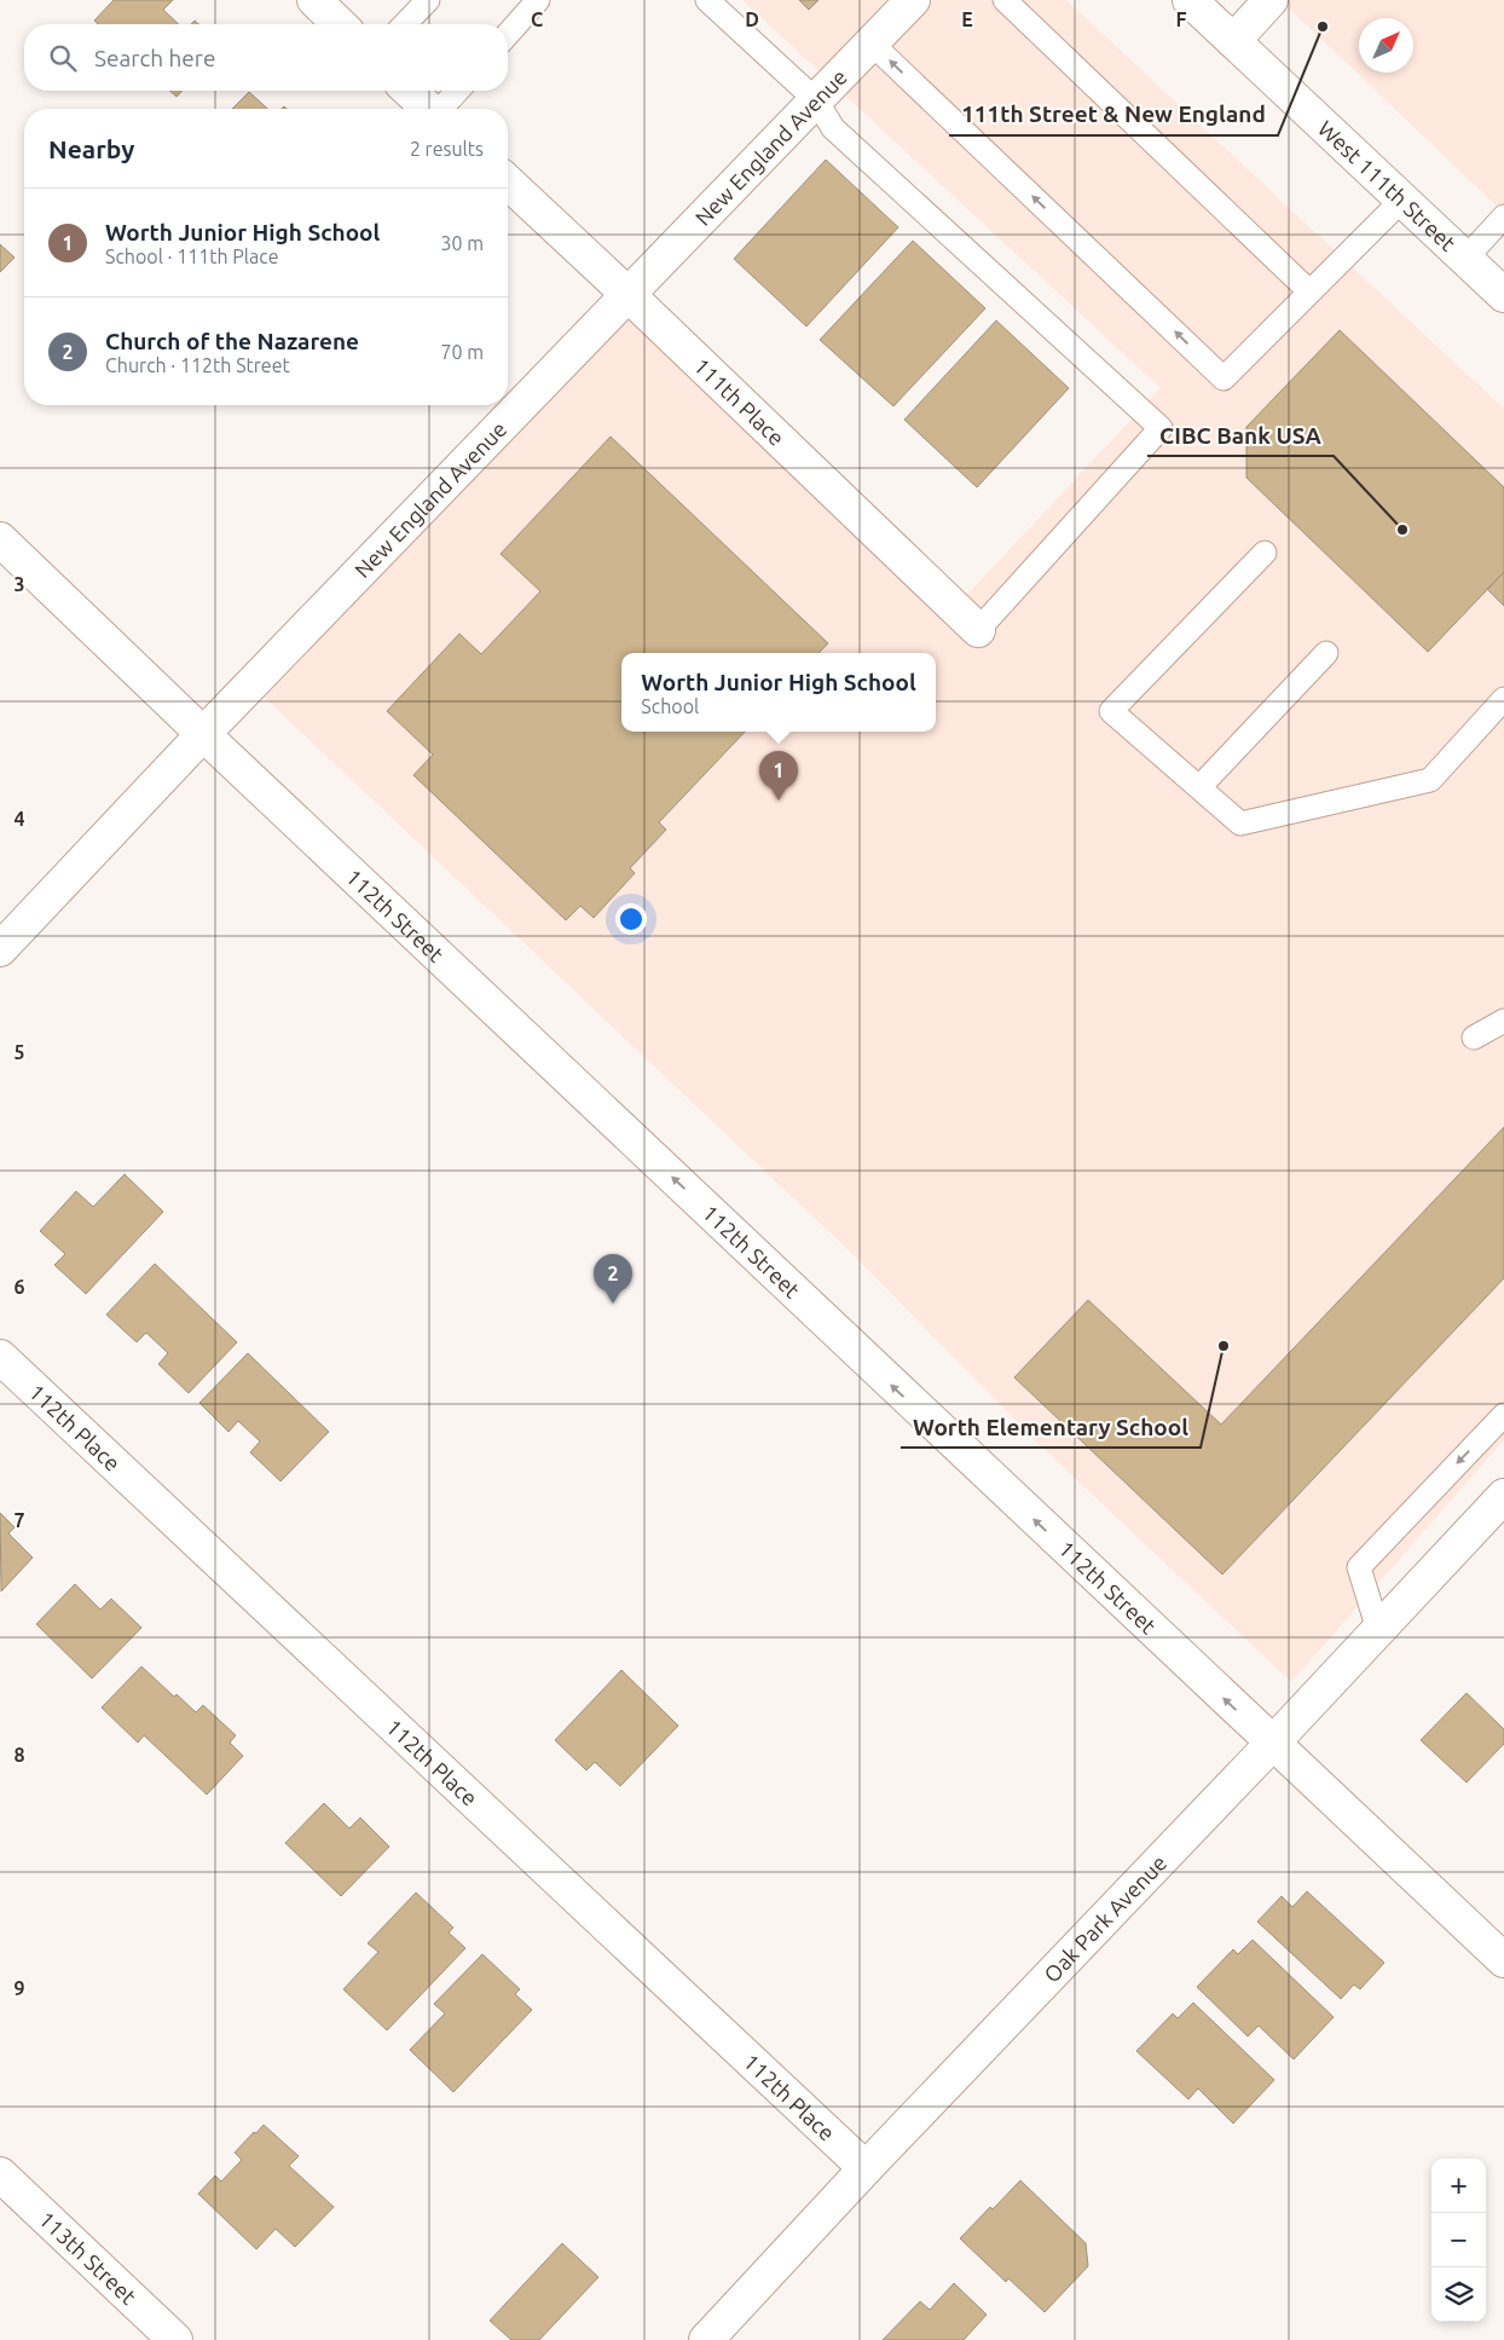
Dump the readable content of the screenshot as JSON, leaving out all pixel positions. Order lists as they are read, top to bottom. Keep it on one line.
{"streets":{"street":["New England Avenue","West 111th Street","111th Place","112th Street","112th Place","Oak Park Avenue","113th Street"]},"crossings":[["New England Avenue","111th Place"],["New England Avenue","112th Street"],["112th Street","Oak Park Avenue"],["112th Place","Oak Park Avenue"]],"one_way":["112th Street"],"places":["111th Street & New England","CIBC Bank USA","Worth Elementary School"],"north":"top right","page":{"search":"Search here","heading":["Nearby","2 results"],"list":[{"mark":"1","name":"Worth Junior High School","note":"School · 111th Place","value":"30 m"},{"mark":"2","name":"Church of the Nazarene","note":"Church · 112th Street","value":"70 m"}],"popup":["Worth Junior High School","School"],"pins":["1","2"],"map_buttons":["+","−"]},"grid":{"columns":["C","D","E","F"],"rows":["3","4","5","6","7","8","9"]}}
